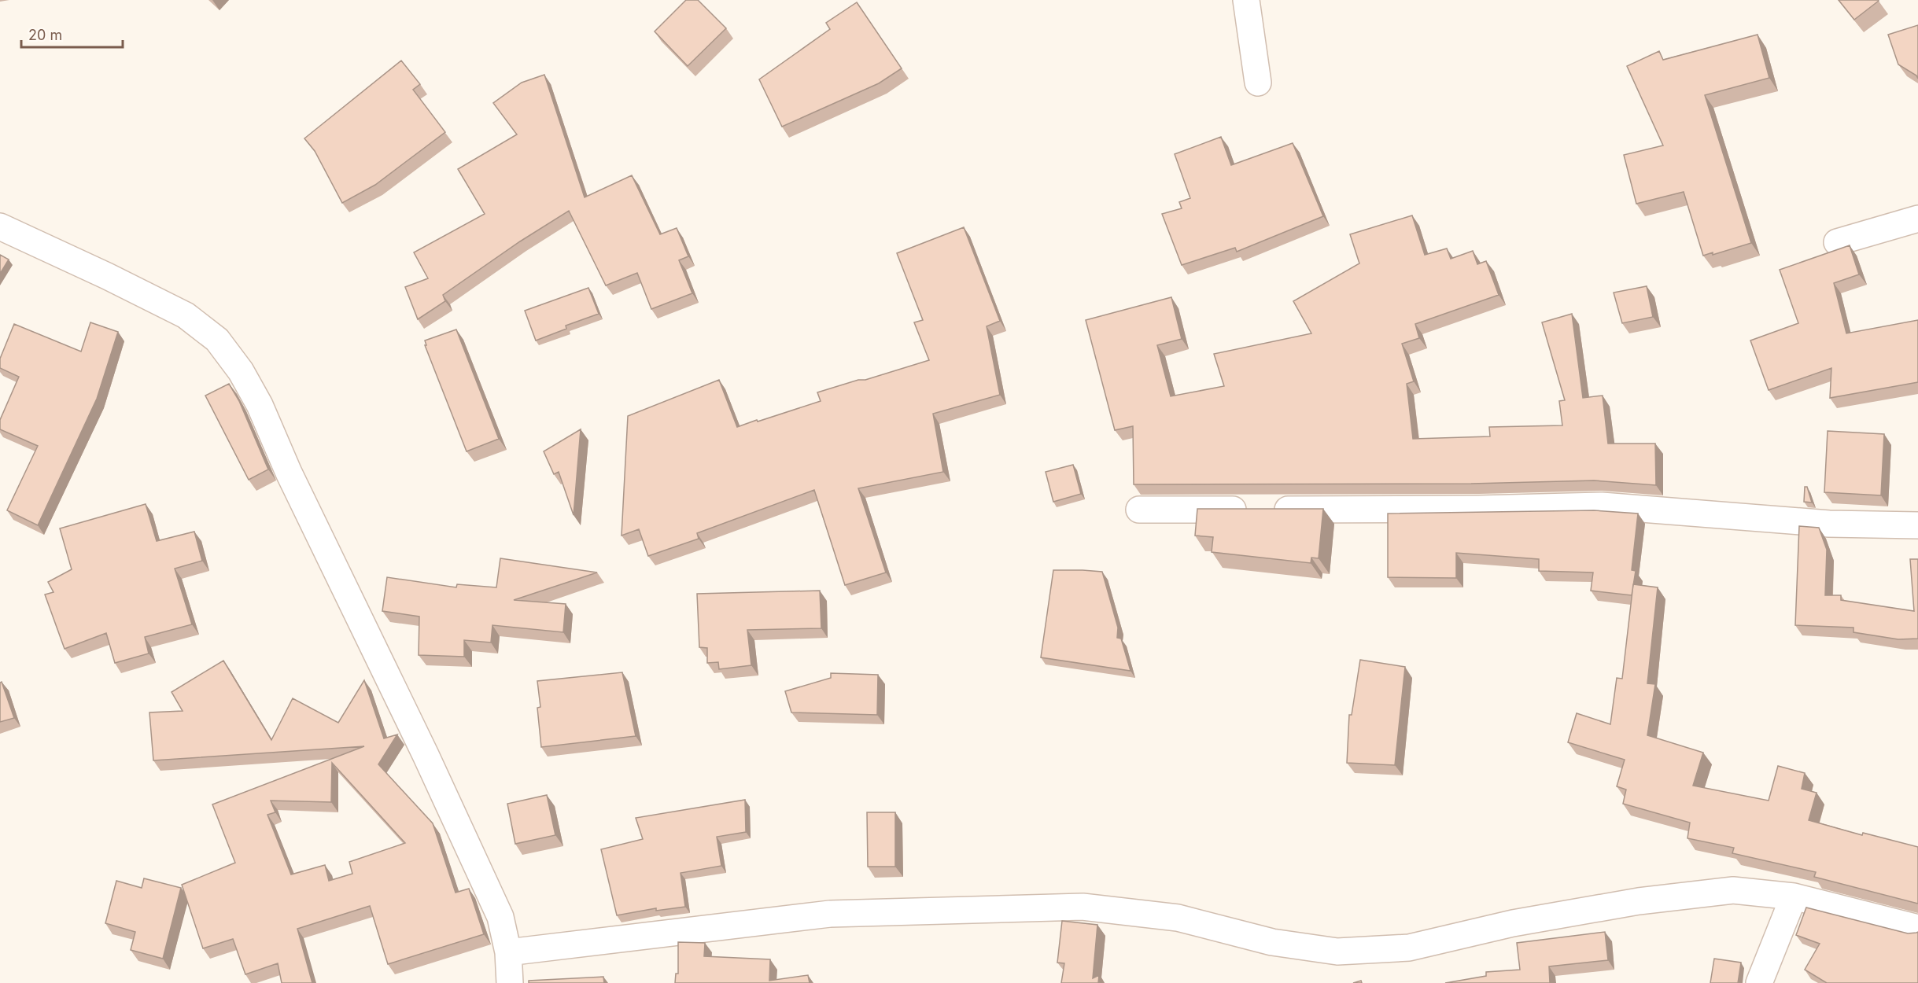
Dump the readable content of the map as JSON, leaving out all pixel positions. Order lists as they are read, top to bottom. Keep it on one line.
{"scale_bar":"20 m"}
